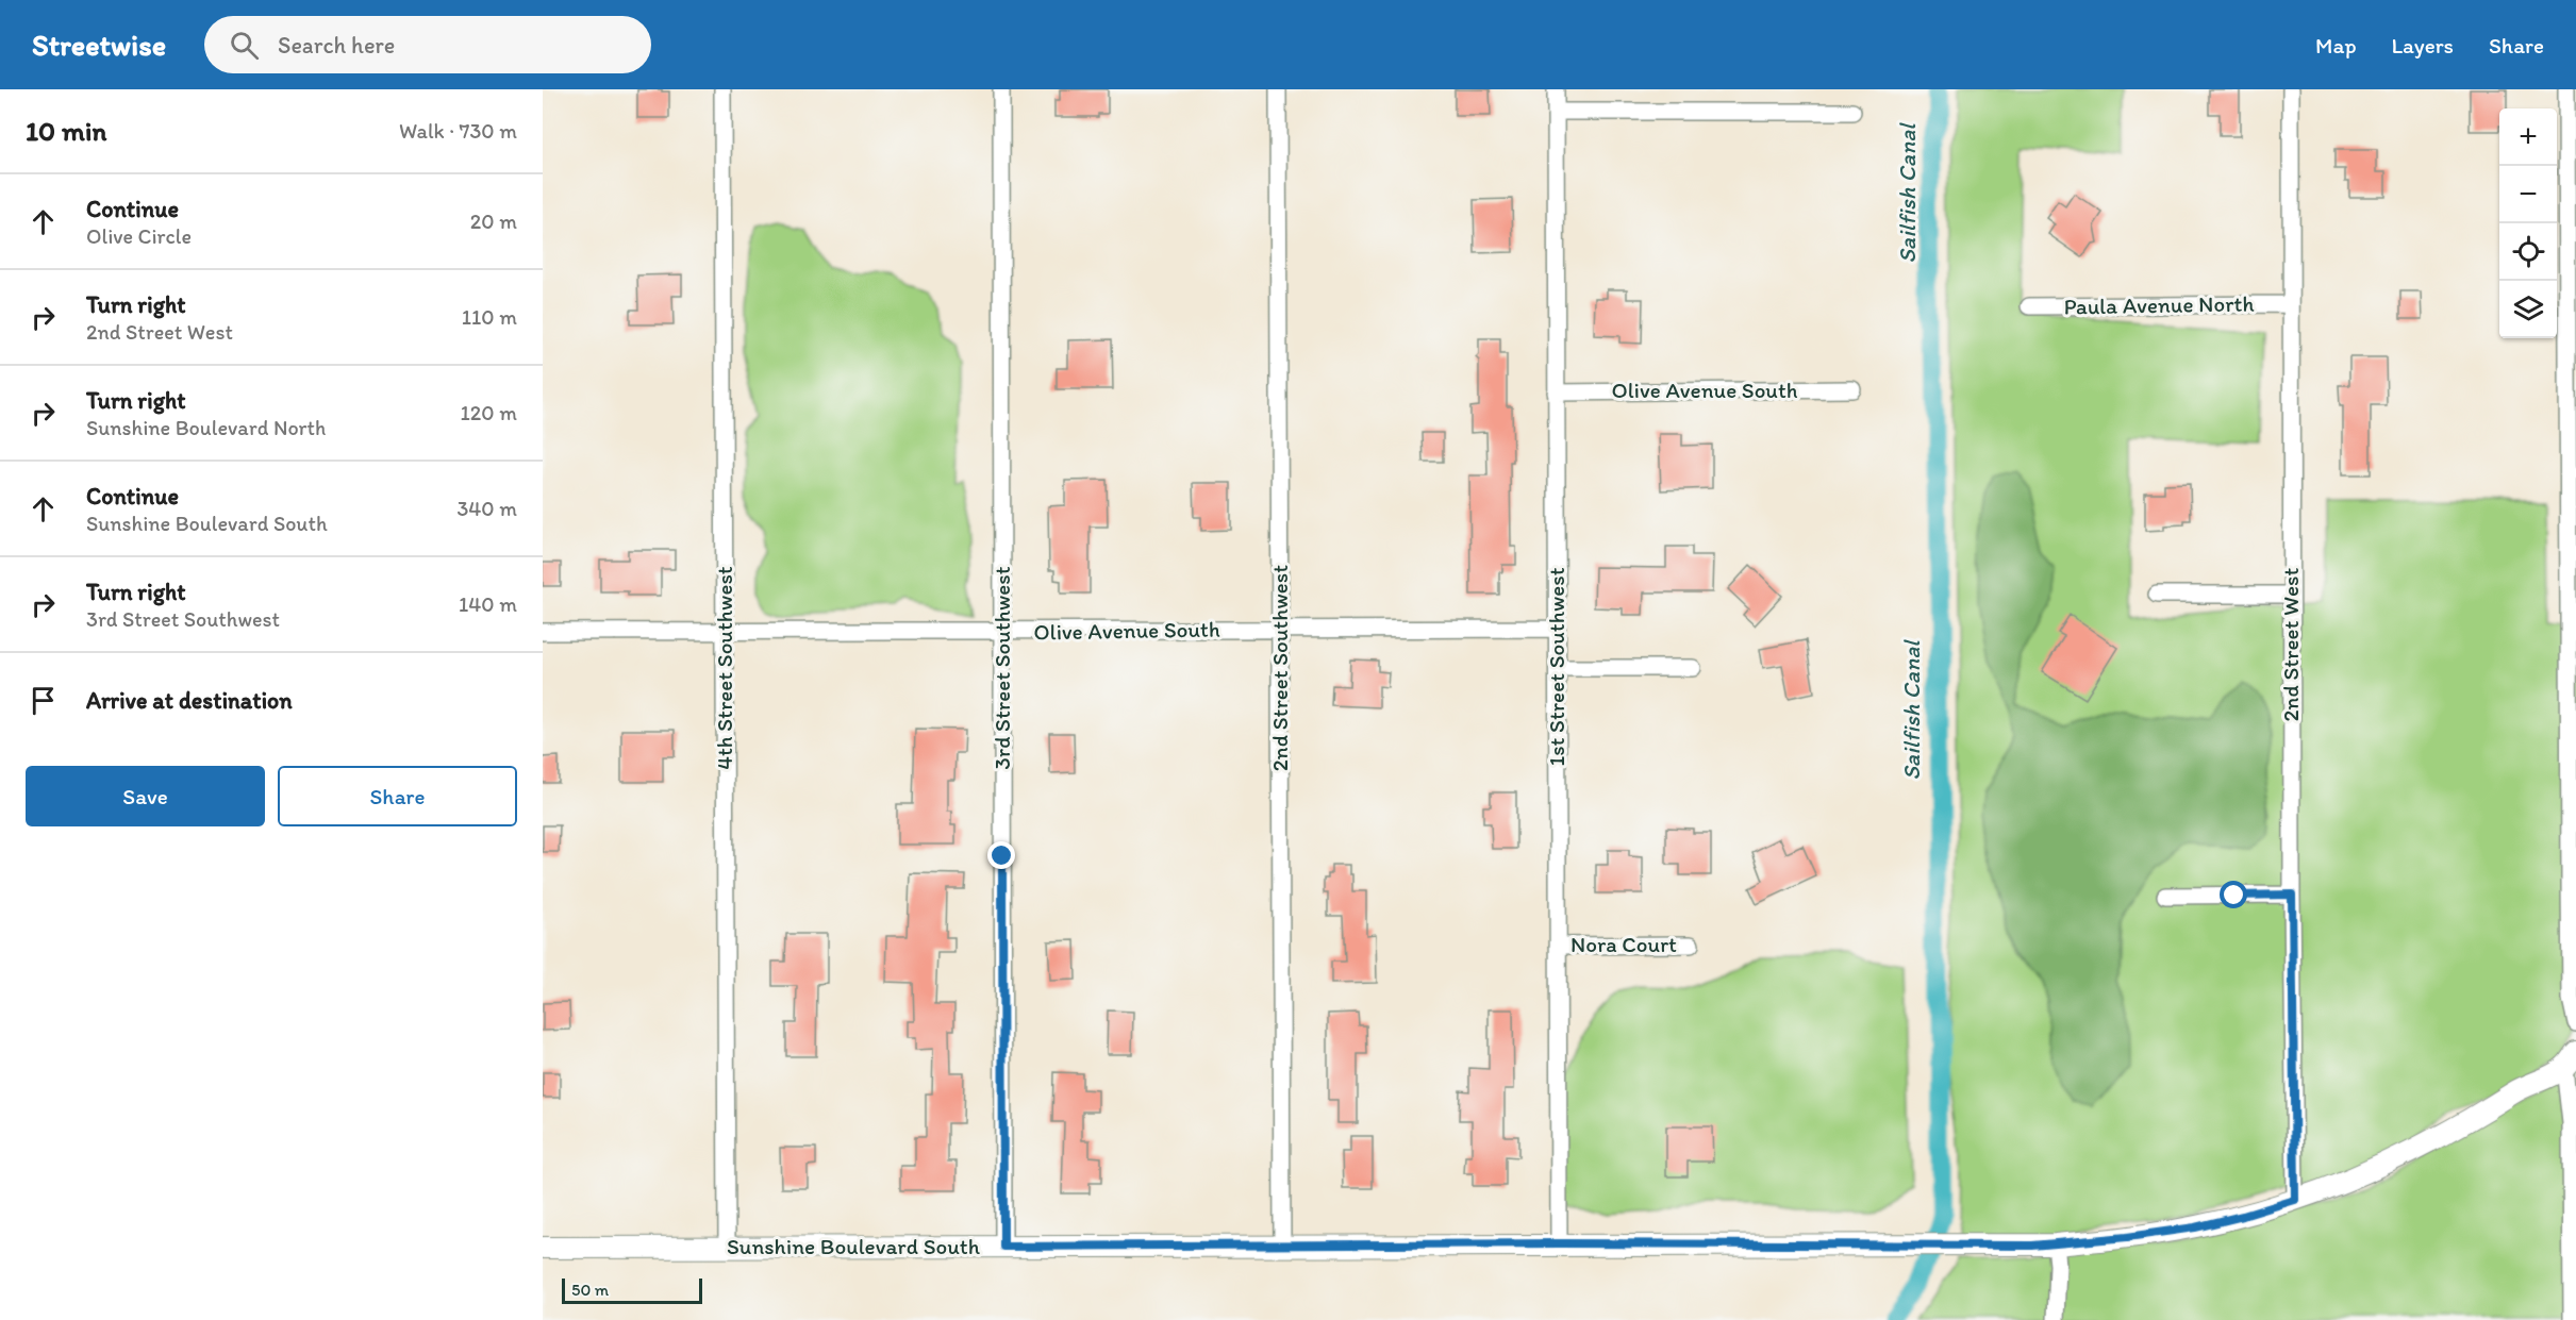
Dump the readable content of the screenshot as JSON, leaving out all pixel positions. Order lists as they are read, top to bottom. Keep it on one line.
{"streets":{"street":["Paula Avenue North","Olive Avenue South","2nd Street West","1st Street Southwest","4th Street Southwest","3rd Street Southwest","2nd Street Southwest","Nora Court","Sunshine Boulevard South"]},"crossings":[["Paula Avenue North","2nd Street West"],["Olive Avenue South","1st Street Southwest"],["Olive Avenue South","4th Street Southwest"],["Olive Avenue South","3rd Street Southwest"],["Olive Avenue South","2nd Street Southwest"],["2nd Street West","Sunshine Boulevard South"],["1st Street Southwest","Nora Court"],["1st Street Southwest","Sunshine Boulevard South"],["4th Street Southwest","Sunshine Boulevard South"],["3rd Street Southwest","Sunshine Boulevard South"],["2nd Street Southwest","Sunshine Boulevard South"]],"water":["Sailfish Canal"],"scale_bar":"50 m","page":{"header":"Streetwise","search":"Search here","nav":["Map","Layers","Share"],"heading":["10 min","Walk · 730 m"],"map_buttons":["+","−"],"list":[["Continue","Olive Circle","20 m"],["Turn right","2nd Street West","110 m"],["Turn right","Sunshine Boulevard North","120 m"],["Continue","Sunshine Boulevard South","340 m"],["Turn right","3rd Street Southwest","140 m"],"Arrive at destination"],"buttons":["Save","Share"],"scale":"50 m"}}
